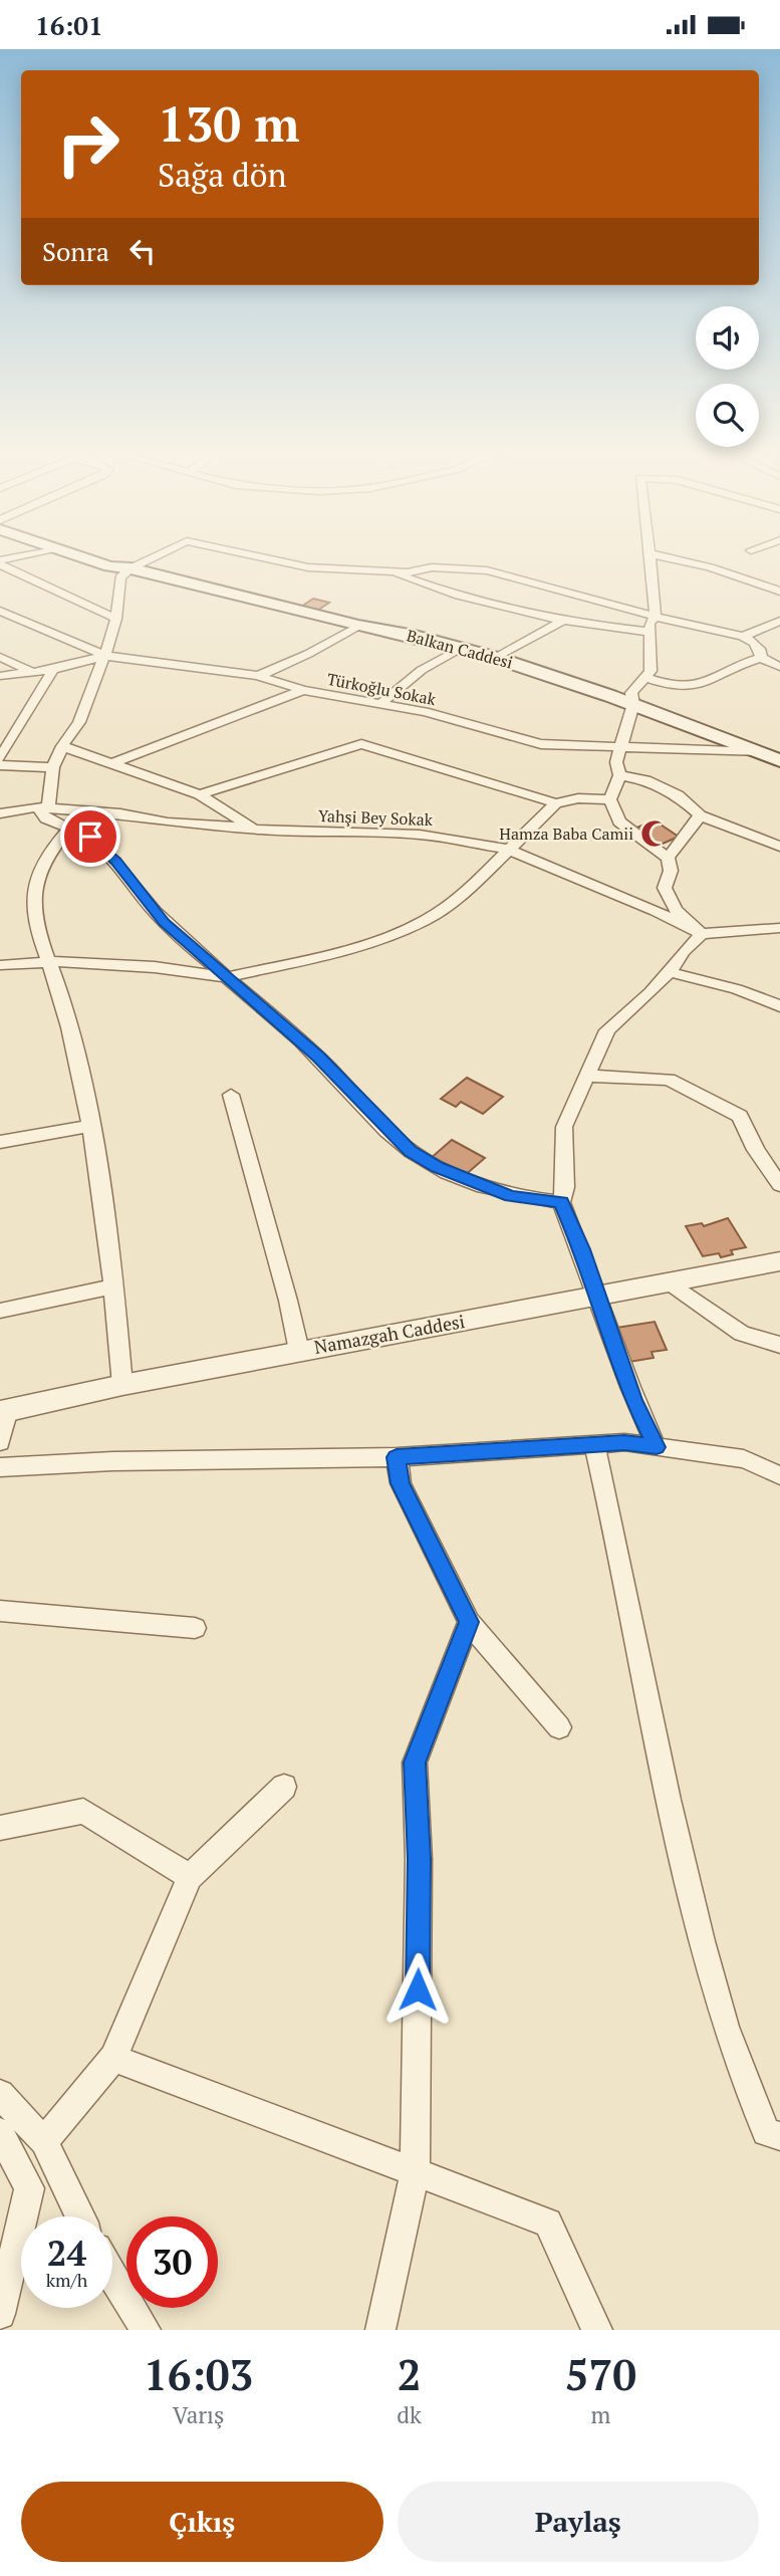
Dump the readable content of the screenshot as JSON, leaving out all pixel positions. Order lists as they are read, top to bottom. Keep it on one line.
{"streets":{"main road":["Balkan Caddesi"],"street":["Türkoğlu Sokak","Yahşi Bey Sokak","Namazgah Caddesi"]},"crossings":[["Balkan Caddesi","Türkoğlu Sokak"]],"places":{"mosque":["Hamza Baba Camii"]},"page":{"status":"16:01","turn":["130 m","Sağa dön"],"then":"Sonra","speed":"24 km/h","limit":"30","eta":["16:03","Varış","2","dk","570","m"],"buttons":["Çıkış","Paylaş"]}}
